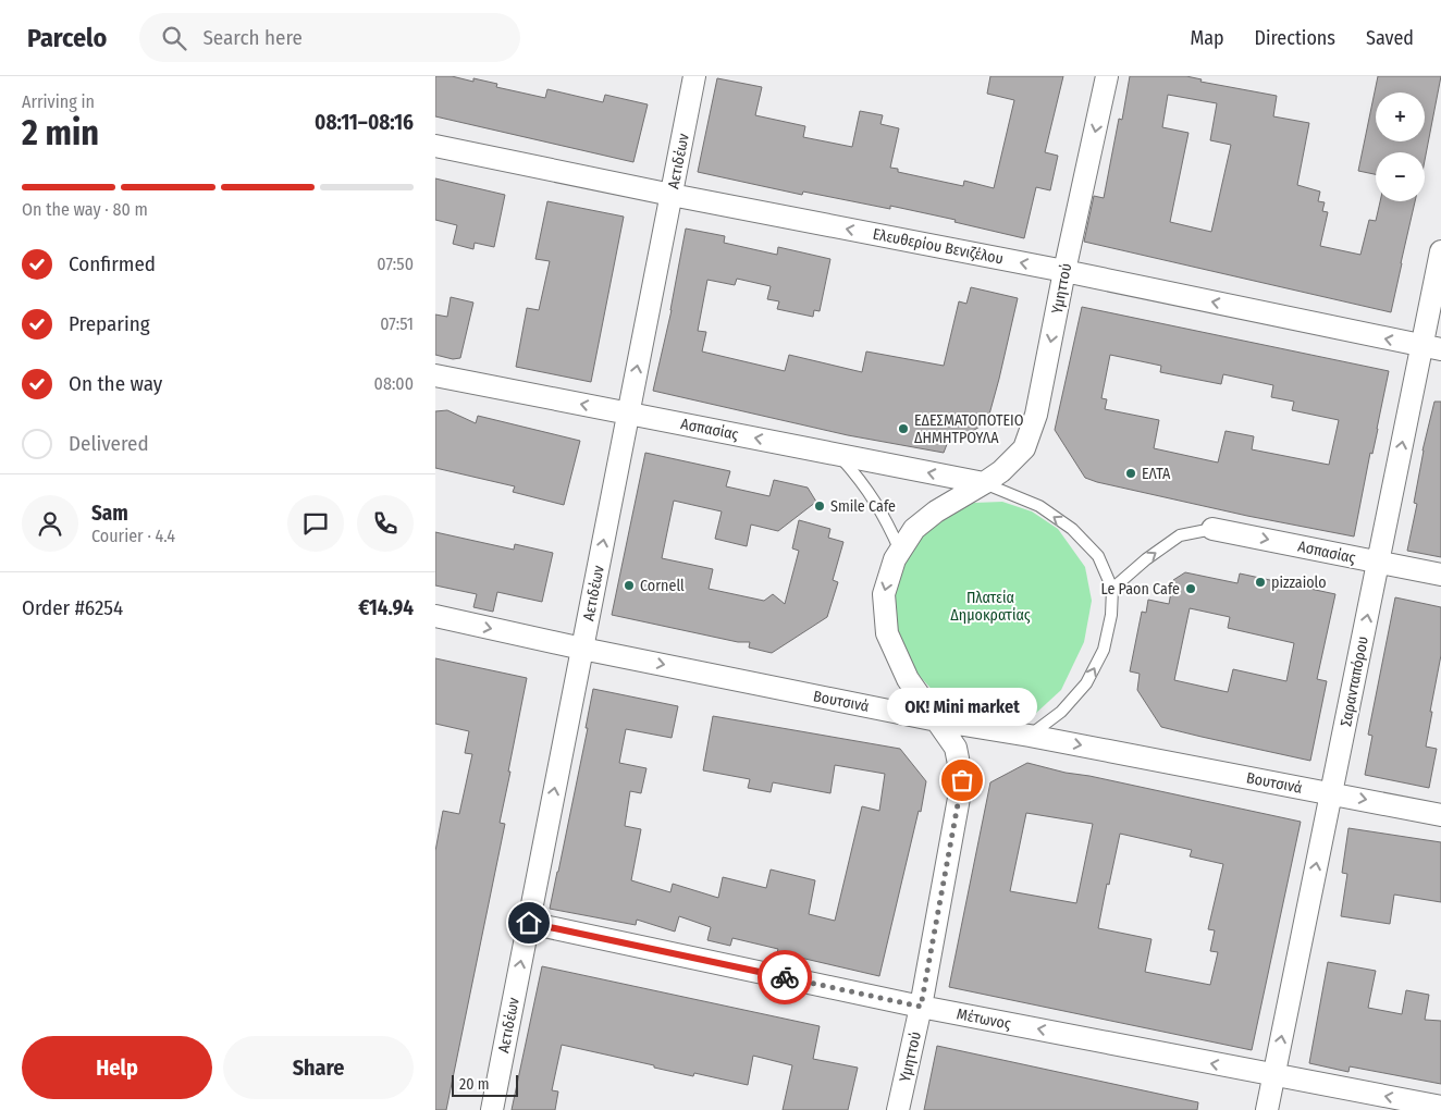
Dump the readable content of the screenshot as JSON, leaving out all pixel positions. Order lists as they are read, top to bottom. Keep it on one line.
{"streets":{"street":["Αετιδέων","Ελευθερίου Βενιζέλου","Υμηττού","Ασπασίας","Σαρανταπόρου","Βουτσινά","Μέτωνος"]},"crossings":[["Αετιδέων","Ελευθερίου Βενιζέλου"],["Αετιδέων","Ασπασίας"],["Αετιδέων","Βουτσινά"],["Αετιδέων","Μέτωνος"],["Ελευθερίου Βενιζέλου","Υμηττού"],["Ελευθερίου Βενιζέλου","Σαρανταπόρου"],["Υμηττού","Ασπασίας"],["Υμηττού","Βουτσινά"],["Υμηττού","Μέτωνος"],["Ασπασίας","Σαρανταπόρου"],["Σαρανταπόρου","Βουτσινά"],["Σαρανταπόρου","Μέτωνος"]],"one_way":["Αετιδέων","Ελευθερίου Βενιζέλου","Υμηττού","Σαρανταπόρου","Βουτσινά","Μέτωνος"],"parks":["Πλατεία Δημοκρατίας"],"places":["ΕΔΕΣΜΑΤΟΠΟΤΕΙΟ ΔΗΜΗΤΡΟΥΛΑ","ΕΛΤΑ","Smile Cafe","pizzaiolo","Cornell","Le Paon Cafe","OK! Mini market"],"scale_bar":"20 m","page":{"header":"Parcelo","search":"Search here","nav":["Map","Directions","Saved"],"heading":["2 min","Arriving in","08:11–08:16"],"panel":["Sam","Courier · 4.4","Order #6254","€14.94"],"map_buttons":["+","−"],"bar":"On the way · 80 m","list":[["Confirmed","07:50"],["Preparing","07:51"],["On the way","08:00"],"Delivered"],"bubble":"OK! Mini market","buttons":["Help","Share"],"scale":"20 m"}}
